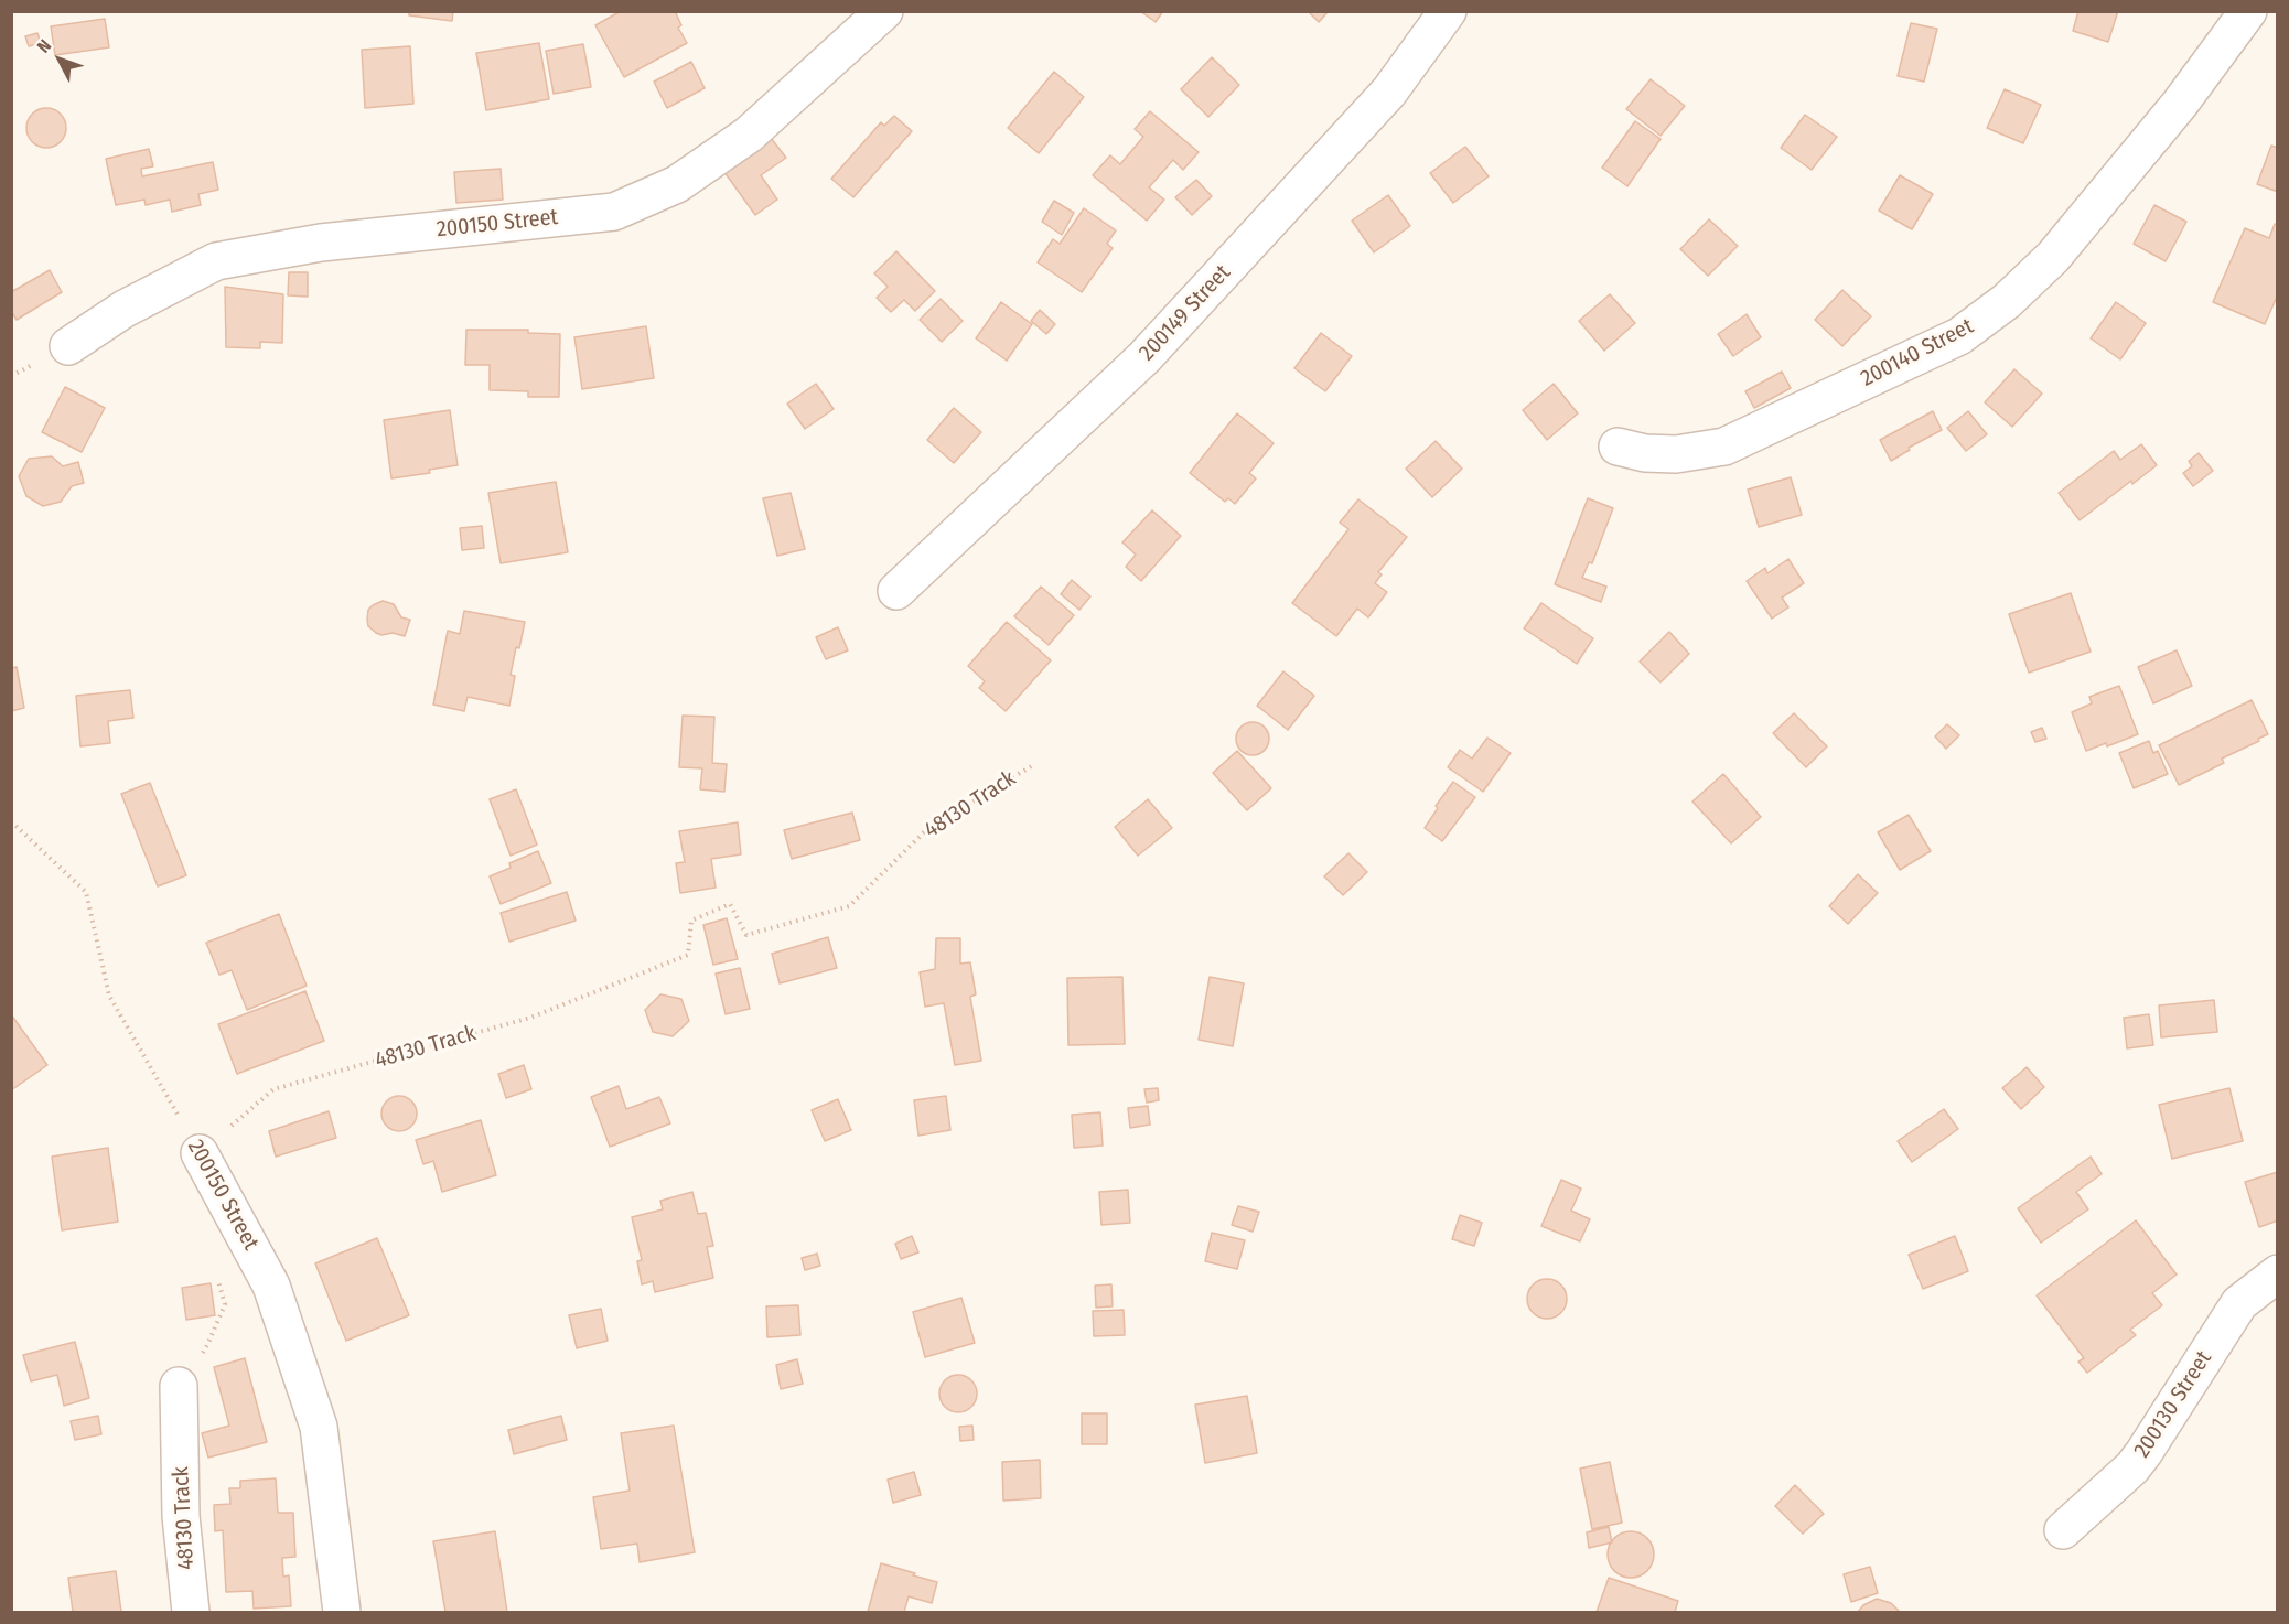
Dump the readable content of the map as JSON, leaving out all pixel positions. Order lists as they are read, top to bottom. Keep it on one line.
{"streets":{"street":["200150 Street","200149 Street","200140 Street","48130 Track","200130 Street"]},"crossings":[["200150 Street","48130 Track"]],"north":"top left"}
